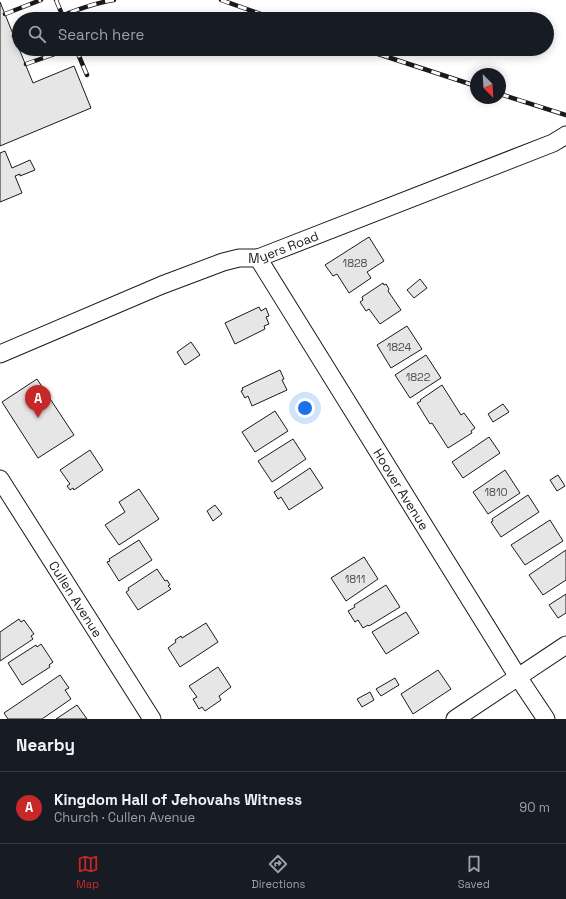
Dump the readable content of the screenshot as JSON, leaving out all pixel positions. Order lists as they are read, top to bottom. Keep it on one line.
{"streets":{"street":["Myers Road","Hoover Avenue","Cullen Avenue"]},"crossings":[["Myers Road","Hoover Avenue"]],"house_numbers":["1828","1824","1822","1810","1811"],"north":"bottom right","page":{"search":"Search here","pins":"A","heading":"Nearby","list":[{"mark":"A","name":"Kingdom Hall of Jehovahs Witness","note":"Church · Cullen Avenue","value":"90 m"}],"nav":["Map","Directions","Saved"]}}
